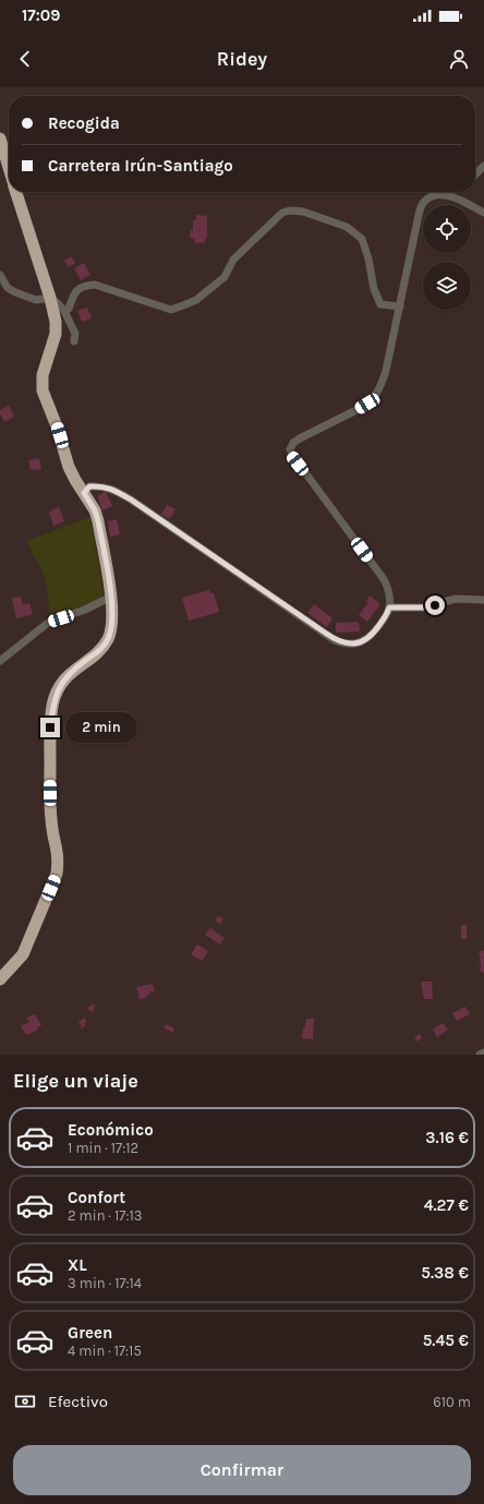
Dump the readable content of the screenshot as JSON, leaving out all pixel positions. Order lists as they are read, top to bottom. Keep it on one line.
{"page":{"status":"17:09","header":"Ridey","banner":["Recogida","Carretera Irún-Santiago"],"bubble":"2 min","heading":"Elige un viaje","list":[{"name":"Económico","note":"1 min · 17:12","value":"3.16 €"},{"name":"Confort","note":"2 min · 17:13","value":"4.27 €"},{"name":"XL","note":"3 min · 17:14","value":"5.38 €"},{"name":"Green","note":"4 min · 17:15","value":"5.45 €"}],"pay":["Efectivo","610 m"],"buttons":"Confirmar"}}
